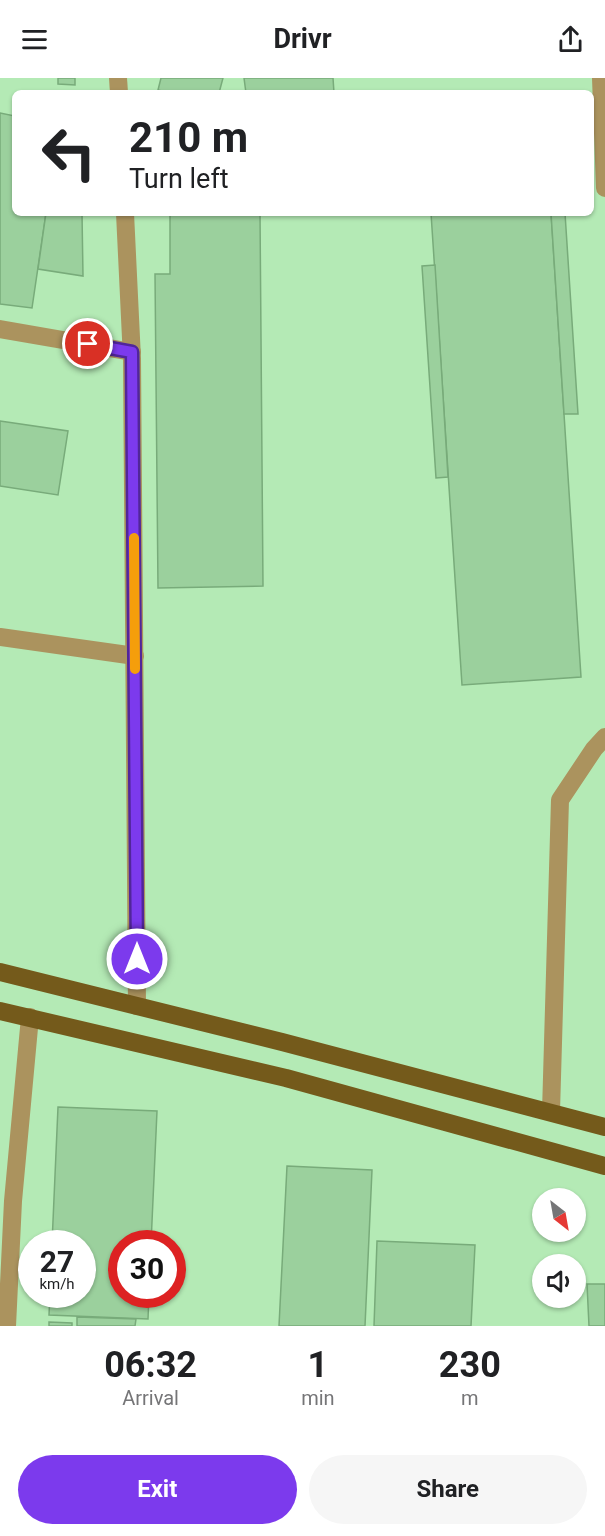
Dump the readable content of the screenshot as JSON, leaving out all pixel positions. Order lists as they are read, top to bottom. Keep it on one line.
{"north":"bottom right","page":{"header":"Drivr","turn":["210 m","Turn left"],"speed":"27 km/h","limit":"30","eta":["06:32","Arrival","1","min","230","m"],"buttons":["Exit","Share"]}}
